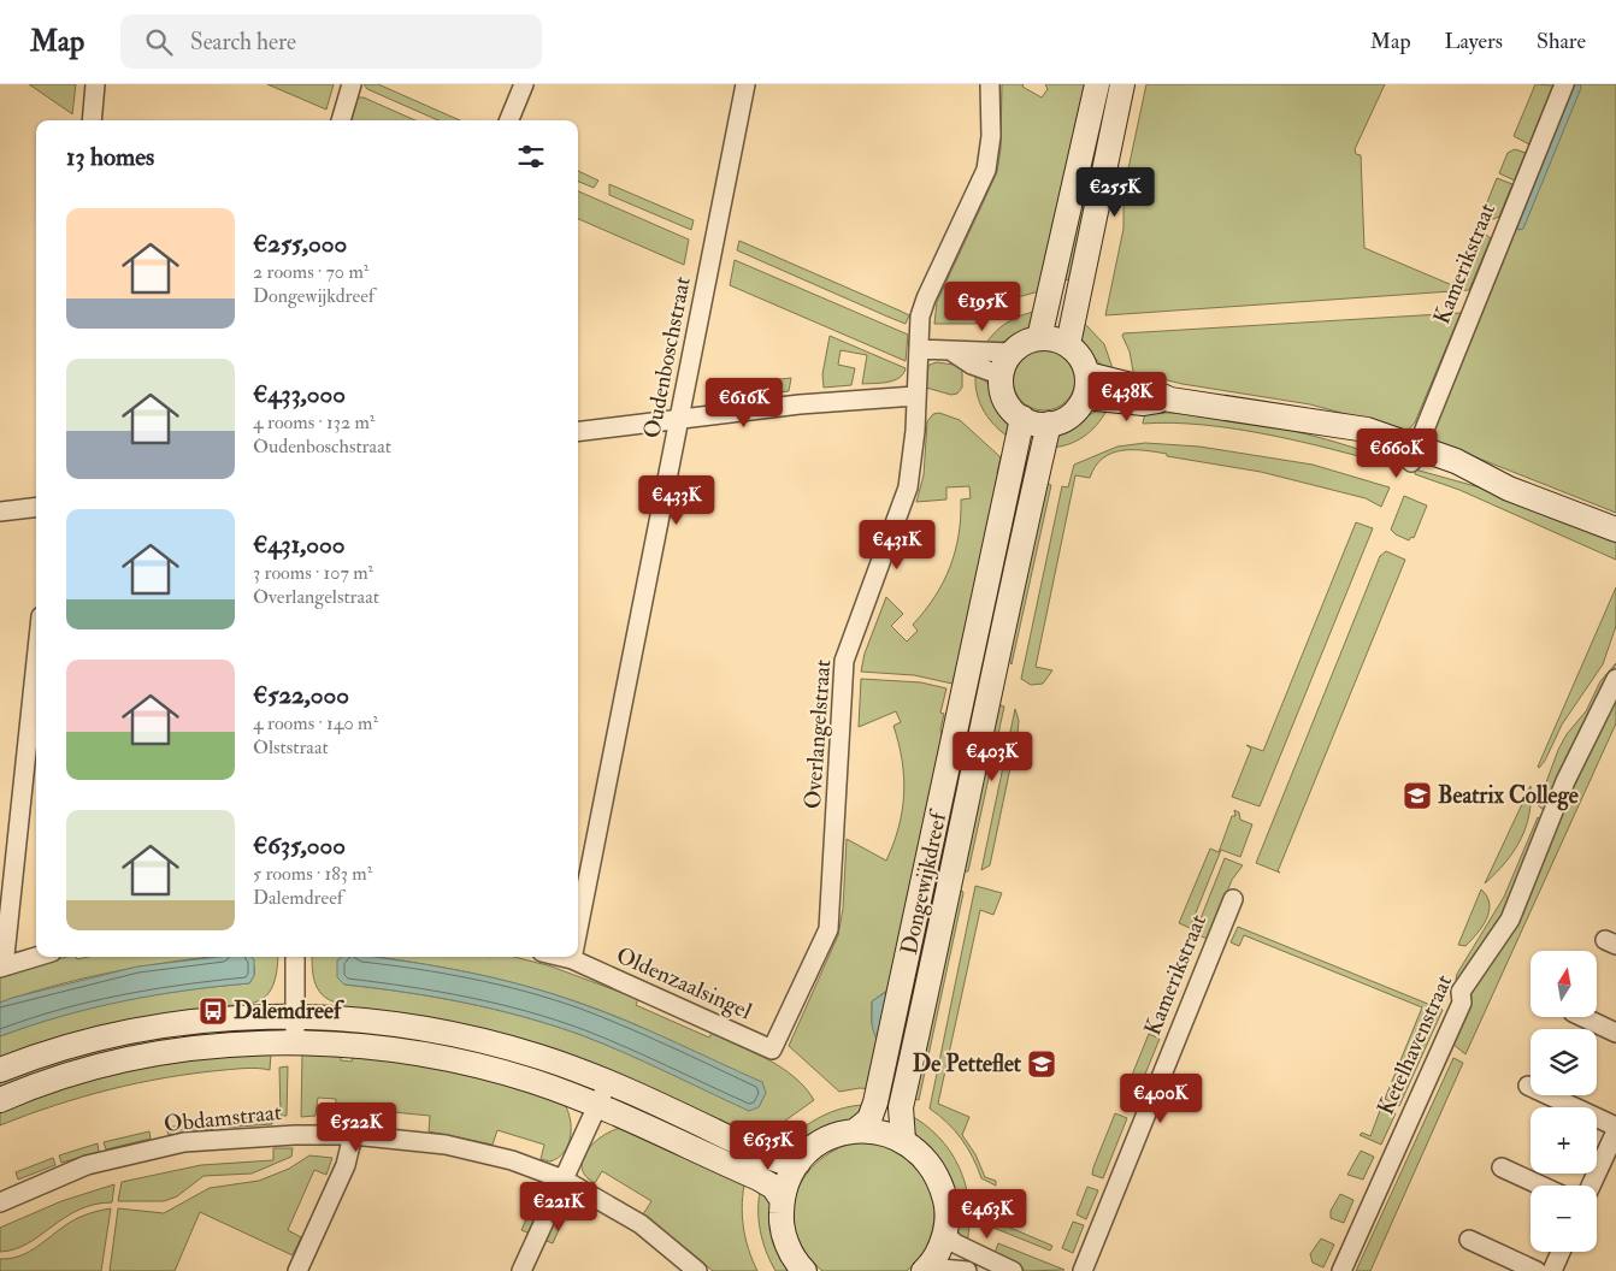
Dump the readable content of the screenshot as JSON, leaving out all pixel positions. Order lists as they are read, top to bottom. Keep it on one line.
{"streets":{"street":["Kamerikstraat","Oudenboschstraat","Overlangelstraat","Dongewijkdreef","Oldenzaalsingel","Ketelhavenstraat","Obdamstraat"]},"crossings":[["Oudenboschstraat","Oldenzaalsingel"],["Overlangelstraat","Oldenzaalsingel"]],"places":{"school or university":["Beatrix College","De Petteflet"],"bus stop":["Dalemdreef"]},"north":"top","page":{"header":"Map","search":"Search here","nav":["Map","Layers","Share"],"heading":"13 homes","price":["€255K","€195K","€438K","€616K","€660K","€433K","€431K","€403K","€400K","€522K","€635K","€221K","€463K"],"list":[{"name":"€255,000","note":"2 rooms · 70 m² · Dongewijkdreef"},{"name":"€433,000","note":"4 rooms · 132 m² · Oudenboschstraat"},{"name":"€431,000","note":"3 rooms · 107 m² · Overlangelstraat"},{"name":"€522,000","note":"4 rooms · 140 m² · Olststraat"},{"name":"€635,000","note":"5 rooms · 183 m² · Dalemdreef"}],"map_buttons":["+","−"]}}
